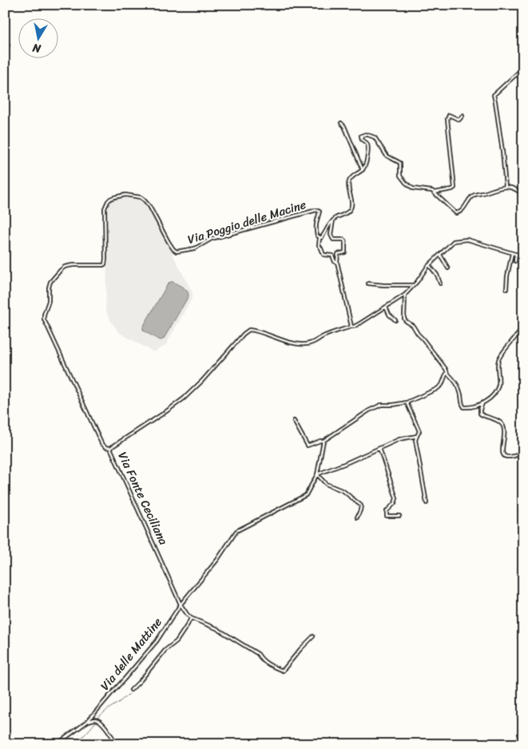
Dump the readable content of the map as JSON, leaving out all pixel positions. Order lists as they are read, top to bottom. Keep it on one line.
{"streets":{"street":["Via Poggio delle Macine","Via Fonte Ceciliana","Via delle Mattine"]},"crossings":[["Via Poggio delle Macine","Via Fonte Ceciliana"],["Via Fonte Ceciliana","Via delle Mattine"]],"north":"bottom"}
